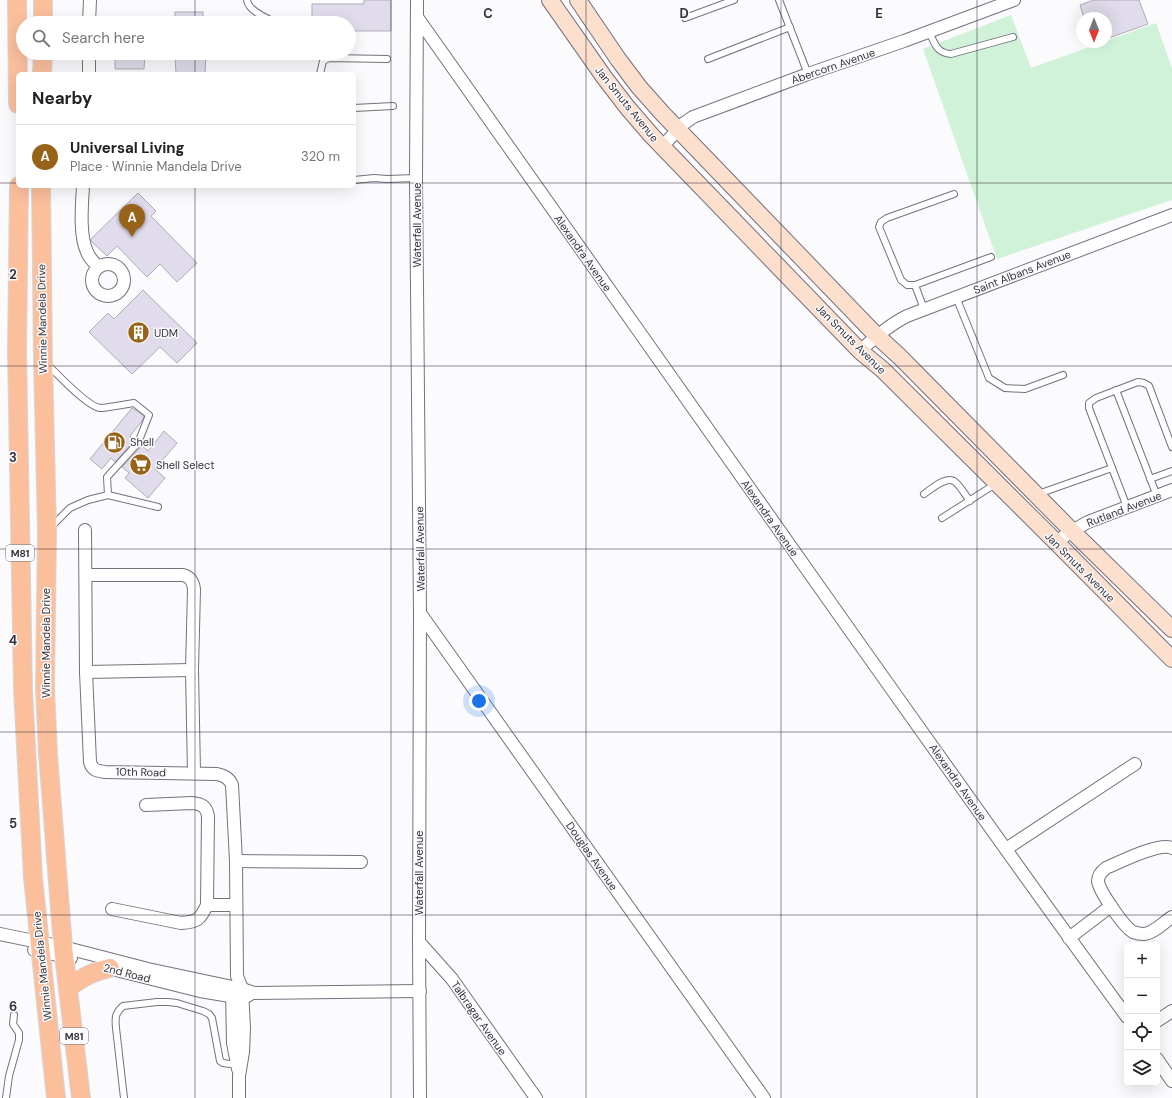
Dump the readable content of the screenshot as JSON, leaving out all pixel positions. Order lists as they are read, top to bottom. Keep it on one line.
{"streets":{"main road":["Jan Smuts Avenue","Winnie Mandela Drive","M81"],"street":["Abercorn Avenue","Waterfall Avenue","Alexandra Avenue","Saint Albans Avenue","Rutland Avenue","10th Road","Douglas Avenue","2nd Road","Talbragar Avenue"]},"crossings":[["Abercorn Avenue","Jan Smuts Avenue"],["Jan Smuts Avenue","Saint Albans Avenue"],["Jan Smuts Avenue","Rutland Avenue"],["Waterfall Avenue","Alexandra Avenue"],["Waterfall Avenue","Douglas Avenue"],["Waterfall Avenue","2nd Road"],["Waterfall Avenue","Talbragar Avenue"],["Winnie Mandela Drive","2nd Road"],["10th Road","2nd Road"]],"places":{"building":["UDM"],"fuel station":["Shell"],"supermarket":["Shell Select"]},"north":"bottom","page":{"search":"Search here","heading":"Nearby","list":[{"mark":"A","name":"Universal Living","note":"Place · Winnie Mandela Drive","value":"320 m"}],"pins":"A","map_buttons":["+","−"]},"grid":{"columns":["C","D","E"],"rows":["2","3","4","5","6"]}}
